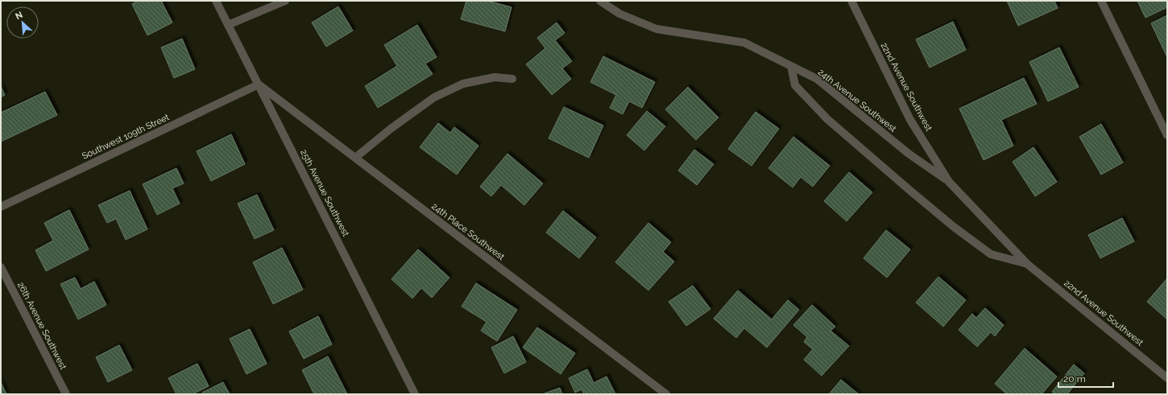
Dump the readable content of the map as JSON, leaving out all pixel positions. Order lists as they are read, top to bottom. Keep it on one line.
{"streets":{"street":["22nd Avenue Southwest","24th Avenue Southwest","Southwest 109th Street","25th Avenue Southwest","24th Place Southwest","26th Avenue Southwest"]},"crossings":[["22nd Avenue Southwest","24th Avenue Southwest"],["Southwest 109th Street","25th Avenue Southwest"],["Southwest 109th Street","24th Place Southwest"],["25th Avenue Southwest","24th Place Southwest"]],"scale_bar":"20 m","north":"top left"}
